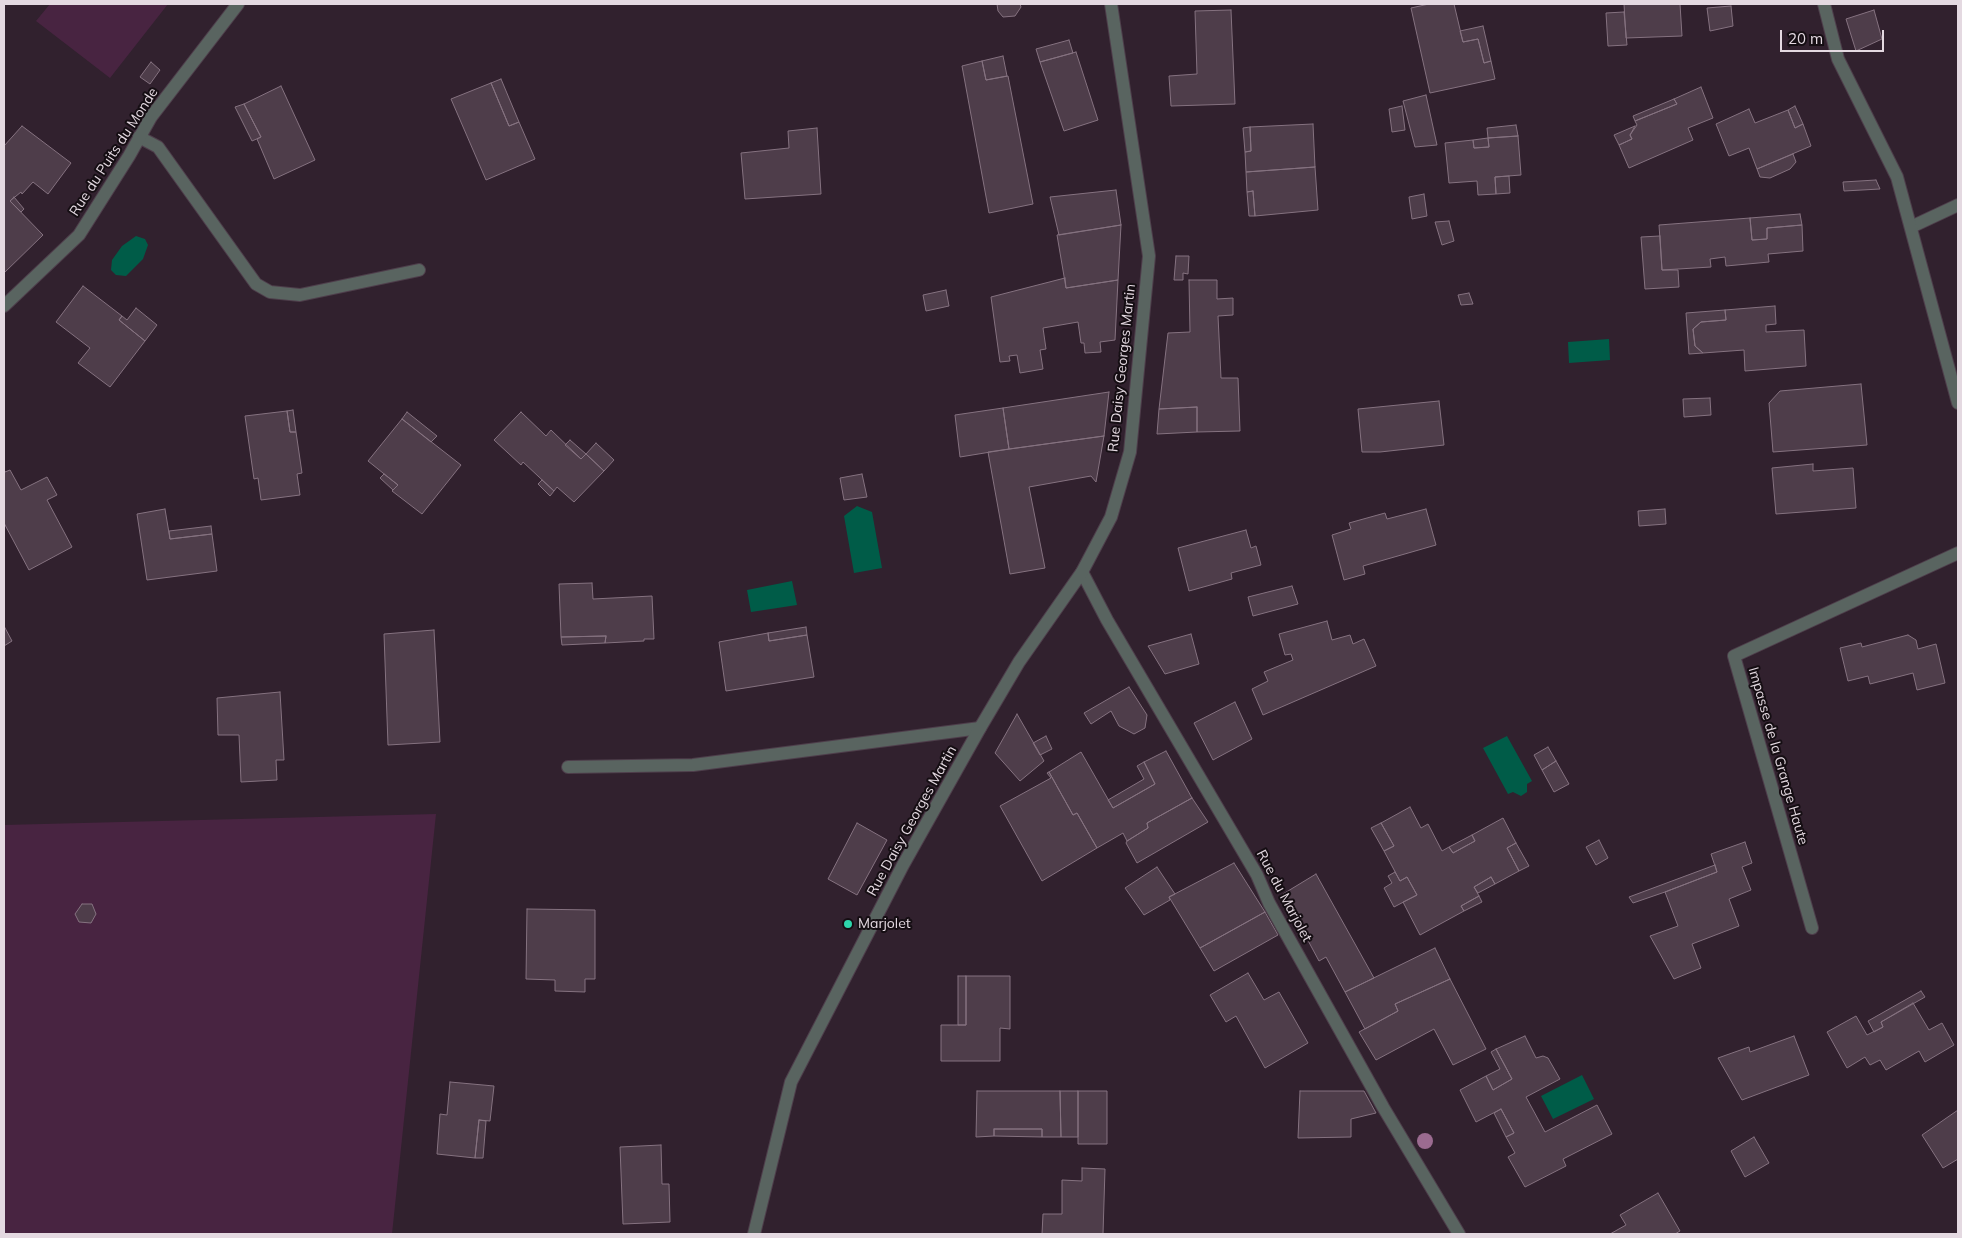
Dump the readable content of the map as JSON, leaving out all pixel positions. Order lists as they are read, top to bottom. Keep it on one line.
{"streets":{"street":["Rue du Puits du Monde","Rue Daisy Georges Martin","Impasse de la Grange Haute","Rue du Marjolet"]},"crossings":[["Rue Daisy Georges Martin","Rue du Marjolet"]],"places":["Marjolet"],"scale_bar":"20 m"}
